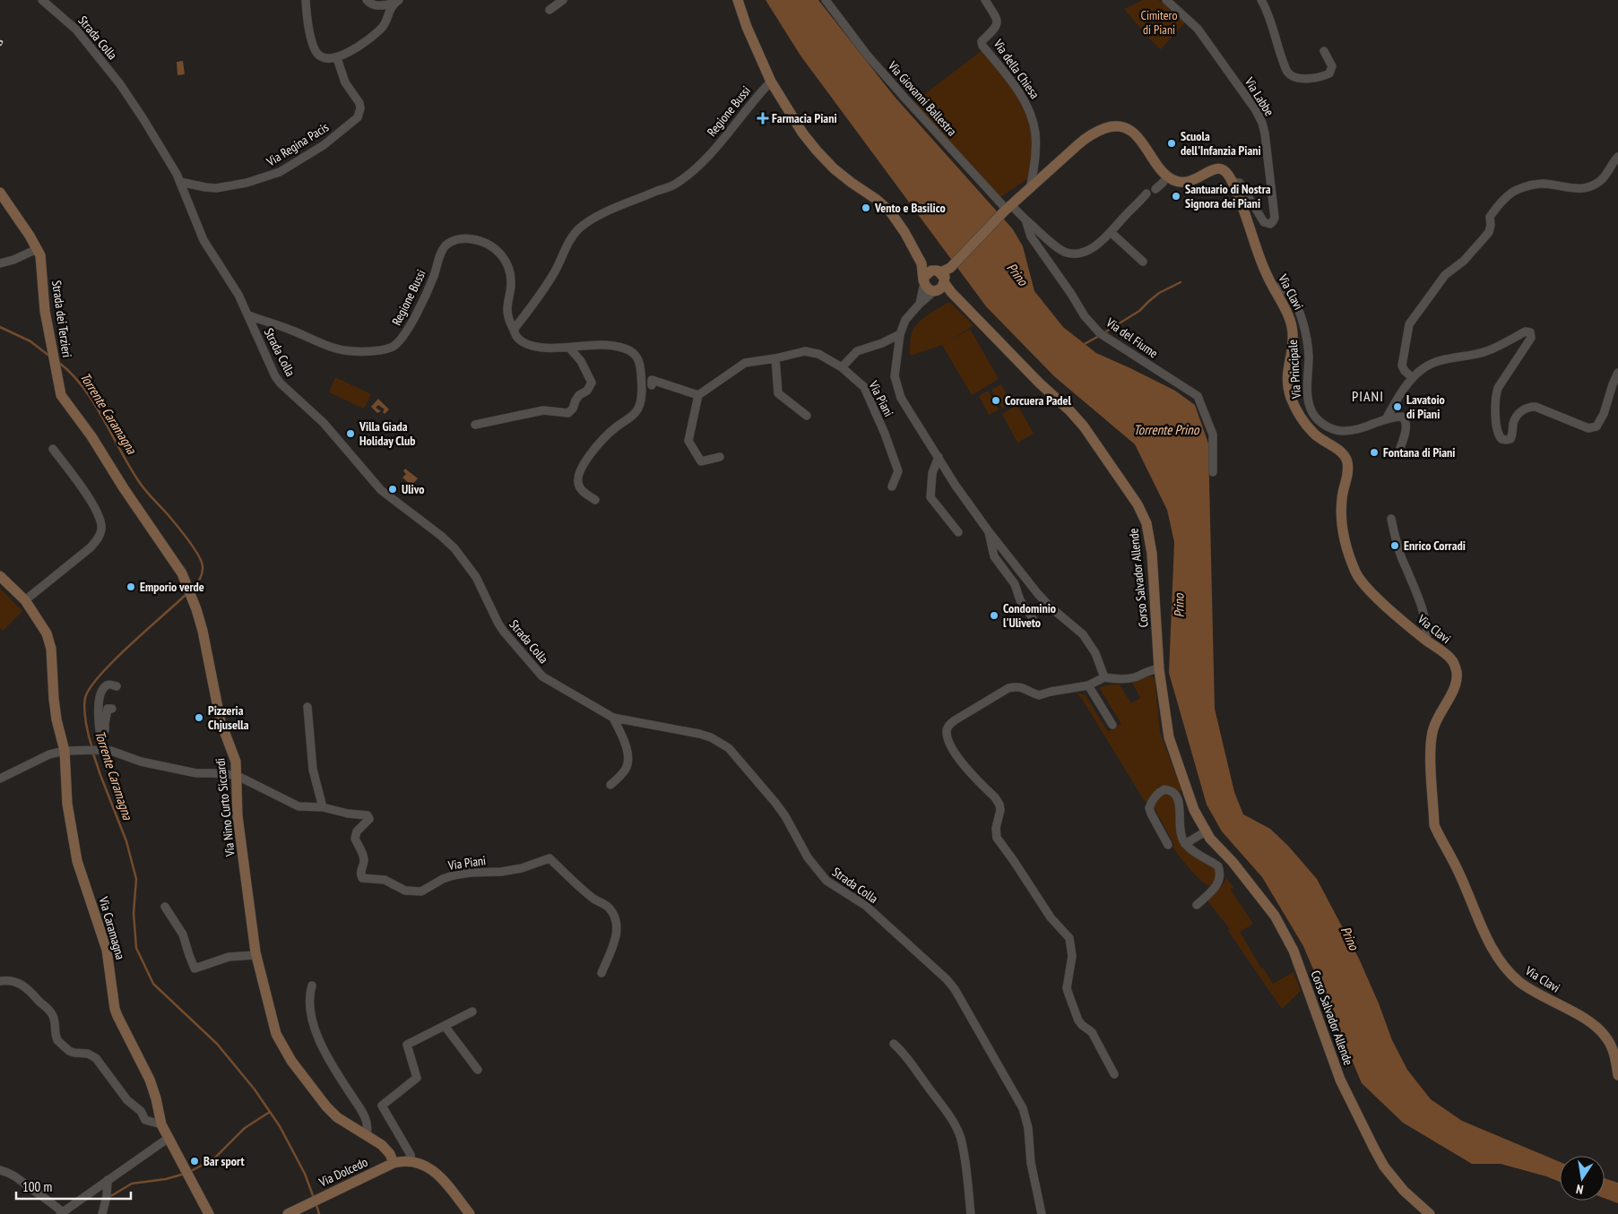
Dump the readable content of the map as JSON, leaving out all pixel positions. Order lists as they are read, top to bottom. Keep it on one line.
{"streets":{"main road":["Via Clavi","Strada dei Terzieri","Corso Salvador Allende","Via Nino Curto Siccardi","Via Caramagna","Via Dolcedo"],"street":["Strada Colla","Via della Chiesa","Via Labbe","Via Giovanni Ballestra","Regione Bussi","Via Regina Pacis","Via del Fiume","Via Principale","Via Piani"]},"crossings":[["Strada Colla","Regione Bussi"],["Strada Colla","Via Regina Pacis"],["Via Labbe","Via Clavi"],["Via Giovanni Ballestra","Via del Fiume"],["Via Clavi","Via Principale"],["Strada dei Terzieri","Via Nino Curto Siccardi"],["Via Piani","Via Nino Curto Siccardi"],["Via Piani","Via Caramagna"],["Via Nino Curto Siccardi","Via Dolcedo"]],"districts":["PIANI"],"water":["Prino","Torrente Caramagna","Torrente Prino"],"parks":["Cimitero di Piani"],"places":{"health":["Farmacia Piani"],"other":["Scuola dell'Infanzia Piani","Santuario di Nostra Signora dei Piani","Vento e Basilico","Corcuera Padel","Lavatoio di Piani","Villa Giada Holiday Club","Fontana di Piani","Ulivo","Enrico Corradi","Emporio verde","Condominio l'Uliveto","Pizzeria Chjusella","Bar sport"]},"scale_bar":"100 m","north":"bottom"}
